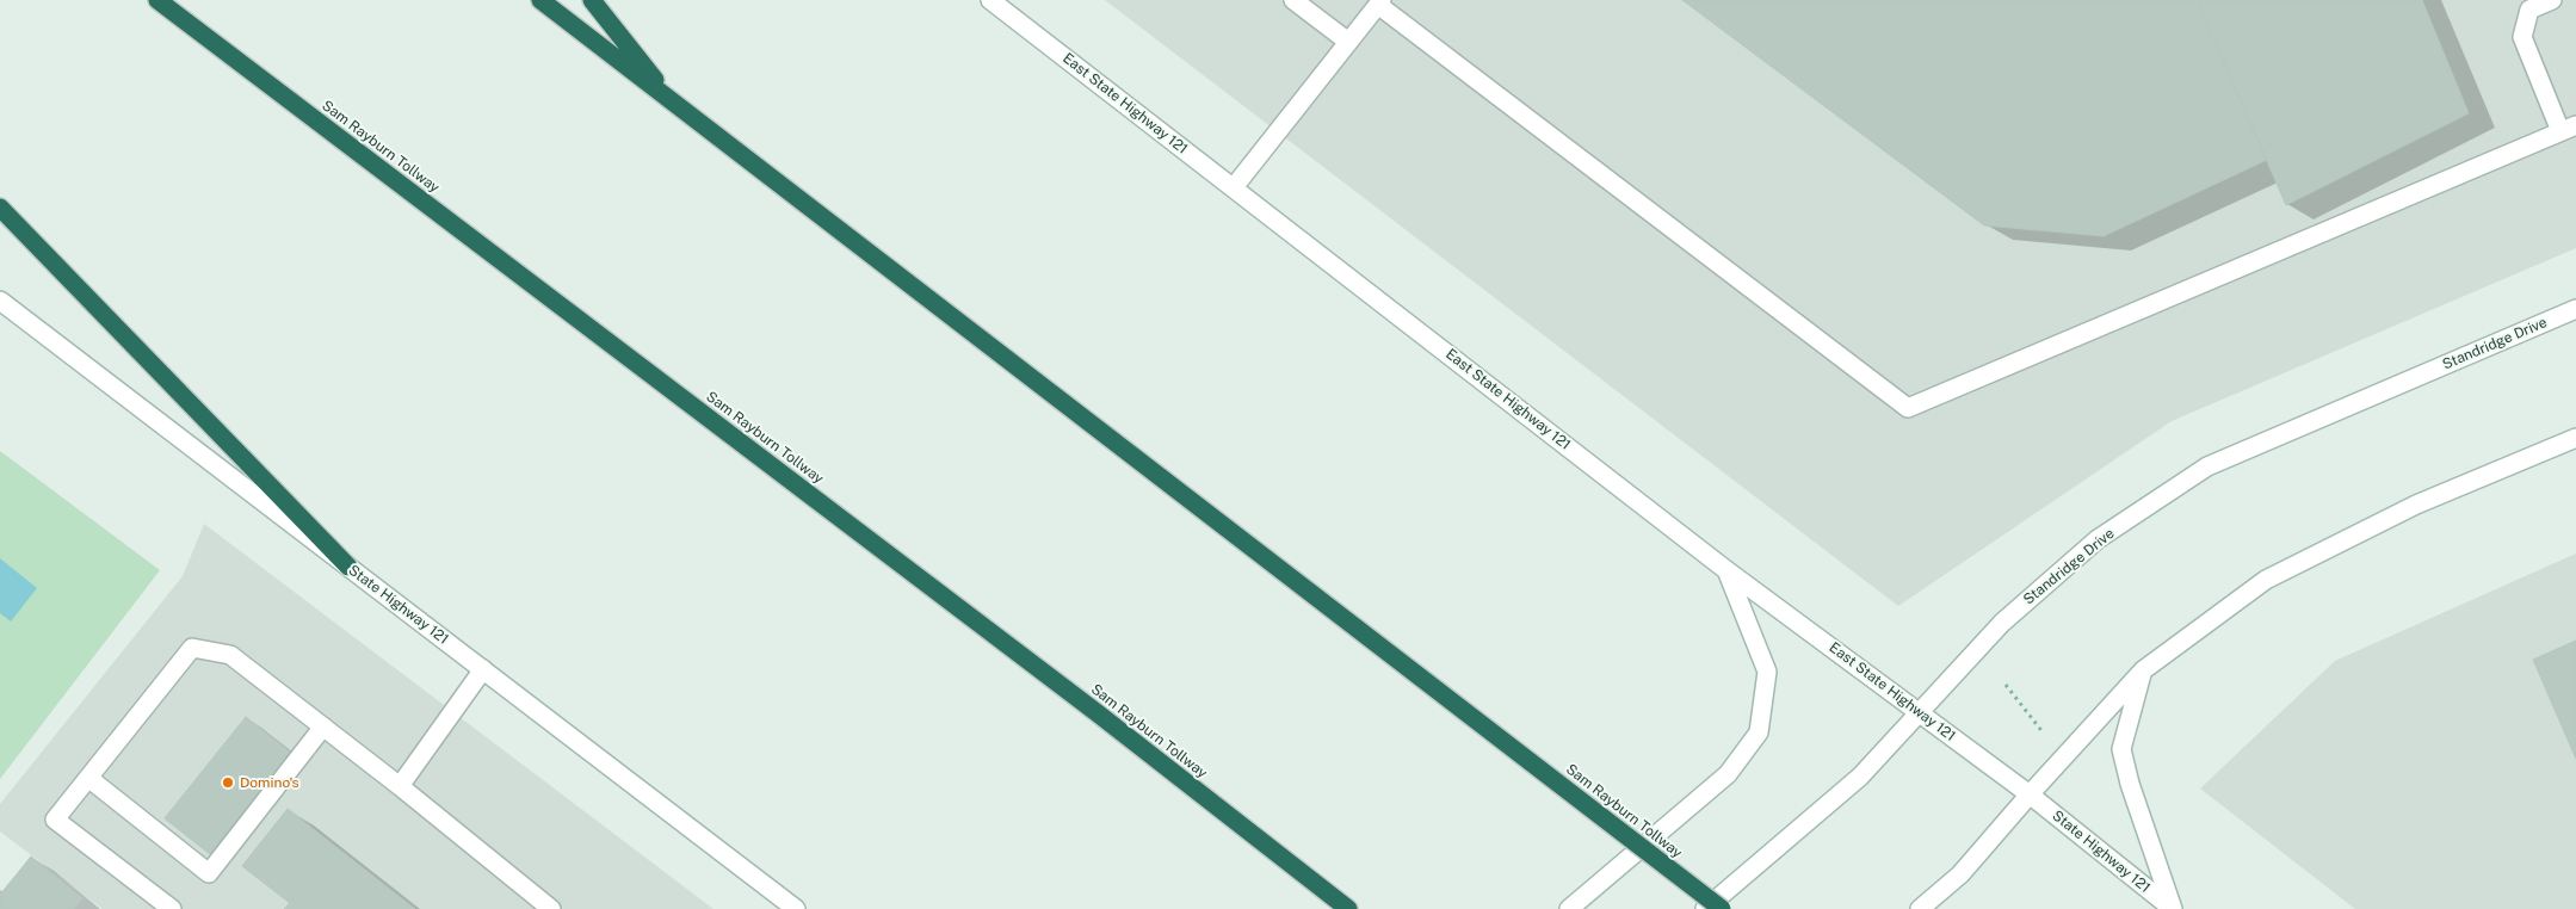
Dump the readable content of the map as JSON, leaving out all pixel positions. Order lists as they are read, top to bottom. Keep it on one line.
{"streets":{"highway":["Sam Rayburn Tollway"],"main road":["East State Highway 121","Standridge Drive","State Highway 121"]},"crossings":[["East State Highway 121","Standridge Drive"],["East State Highway 121","State Highway 121"]],"places":["Domino's"]}
